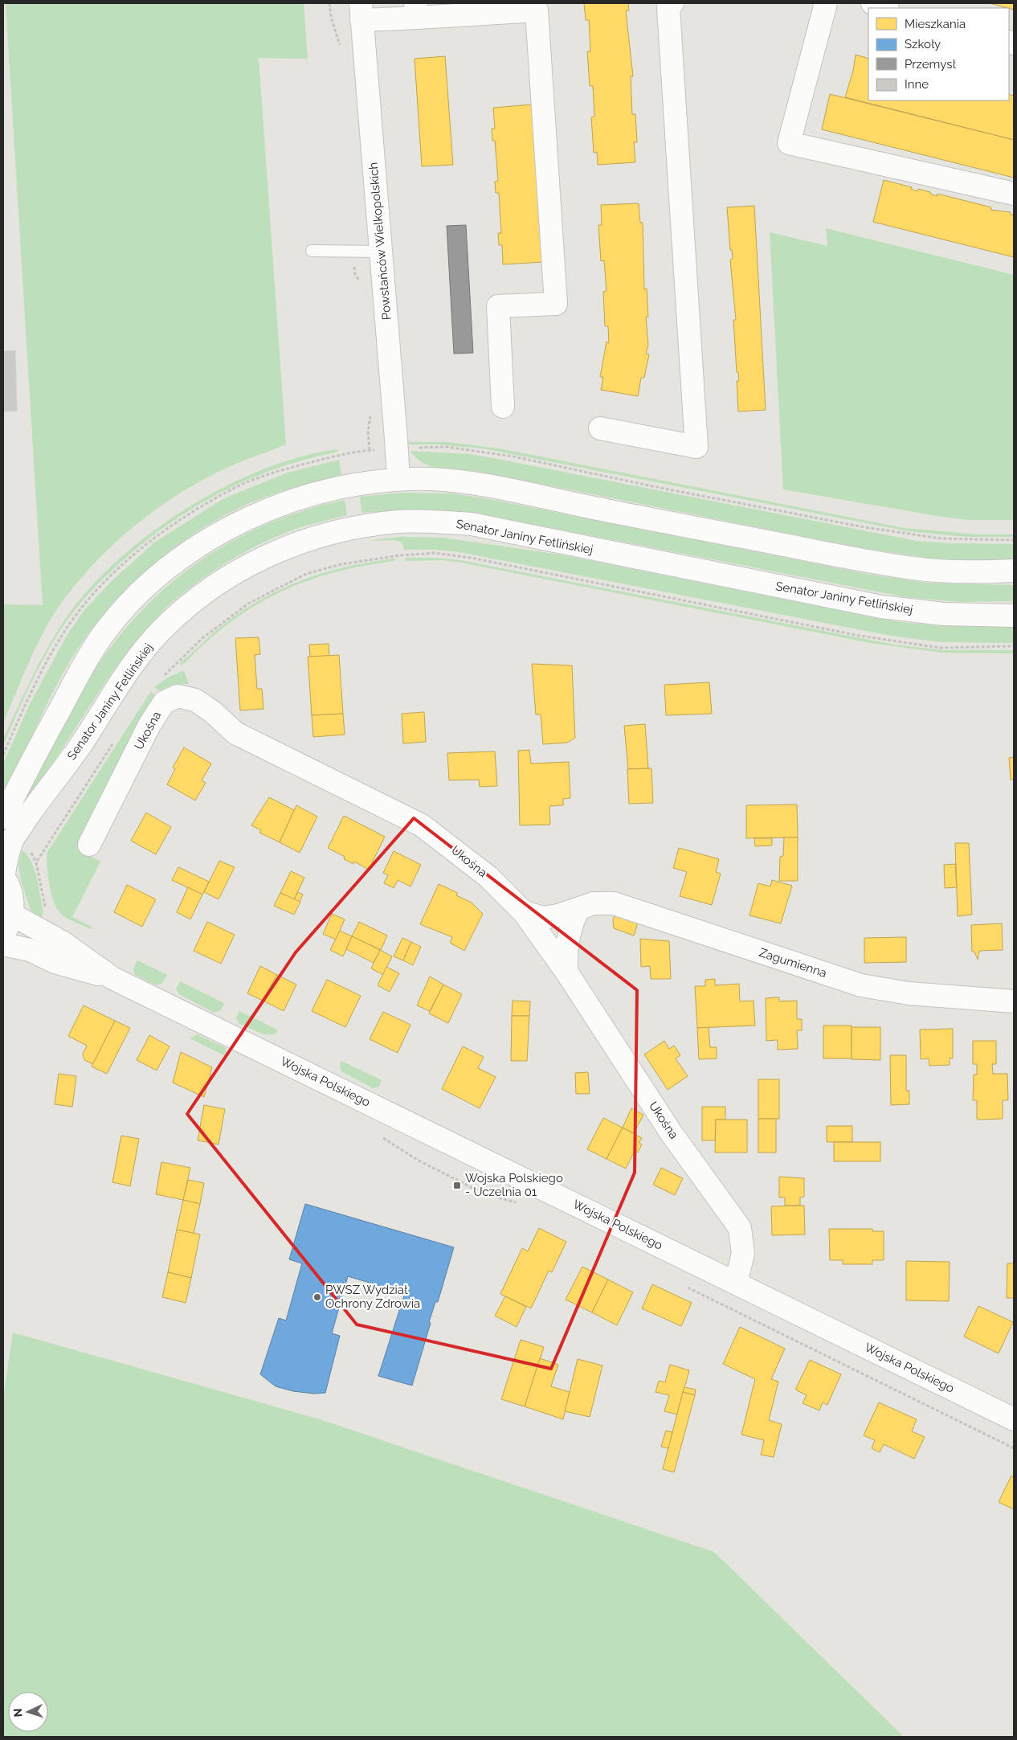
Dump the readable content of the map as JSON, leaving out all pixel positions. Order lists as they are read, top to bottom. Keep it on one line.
{"streets":{"street":["Powstańców Wielkopolskich","Senator Janiny Fetlińskiej","Ukośna","Zagumienna","Wojska Polskiego"]},"crossings":[["Ukośna","Zagumienna"],["Ukośna","Wojska Polskiego"]],"places":{"transit":["Wojska Polskiego - Uczelnia 01"],"other":["PWSZ Wydział Ochrony Zdrowia"]},"legend":["Mieszkania","Szkoły","Przemysł","Inne"],"north":"left"}
